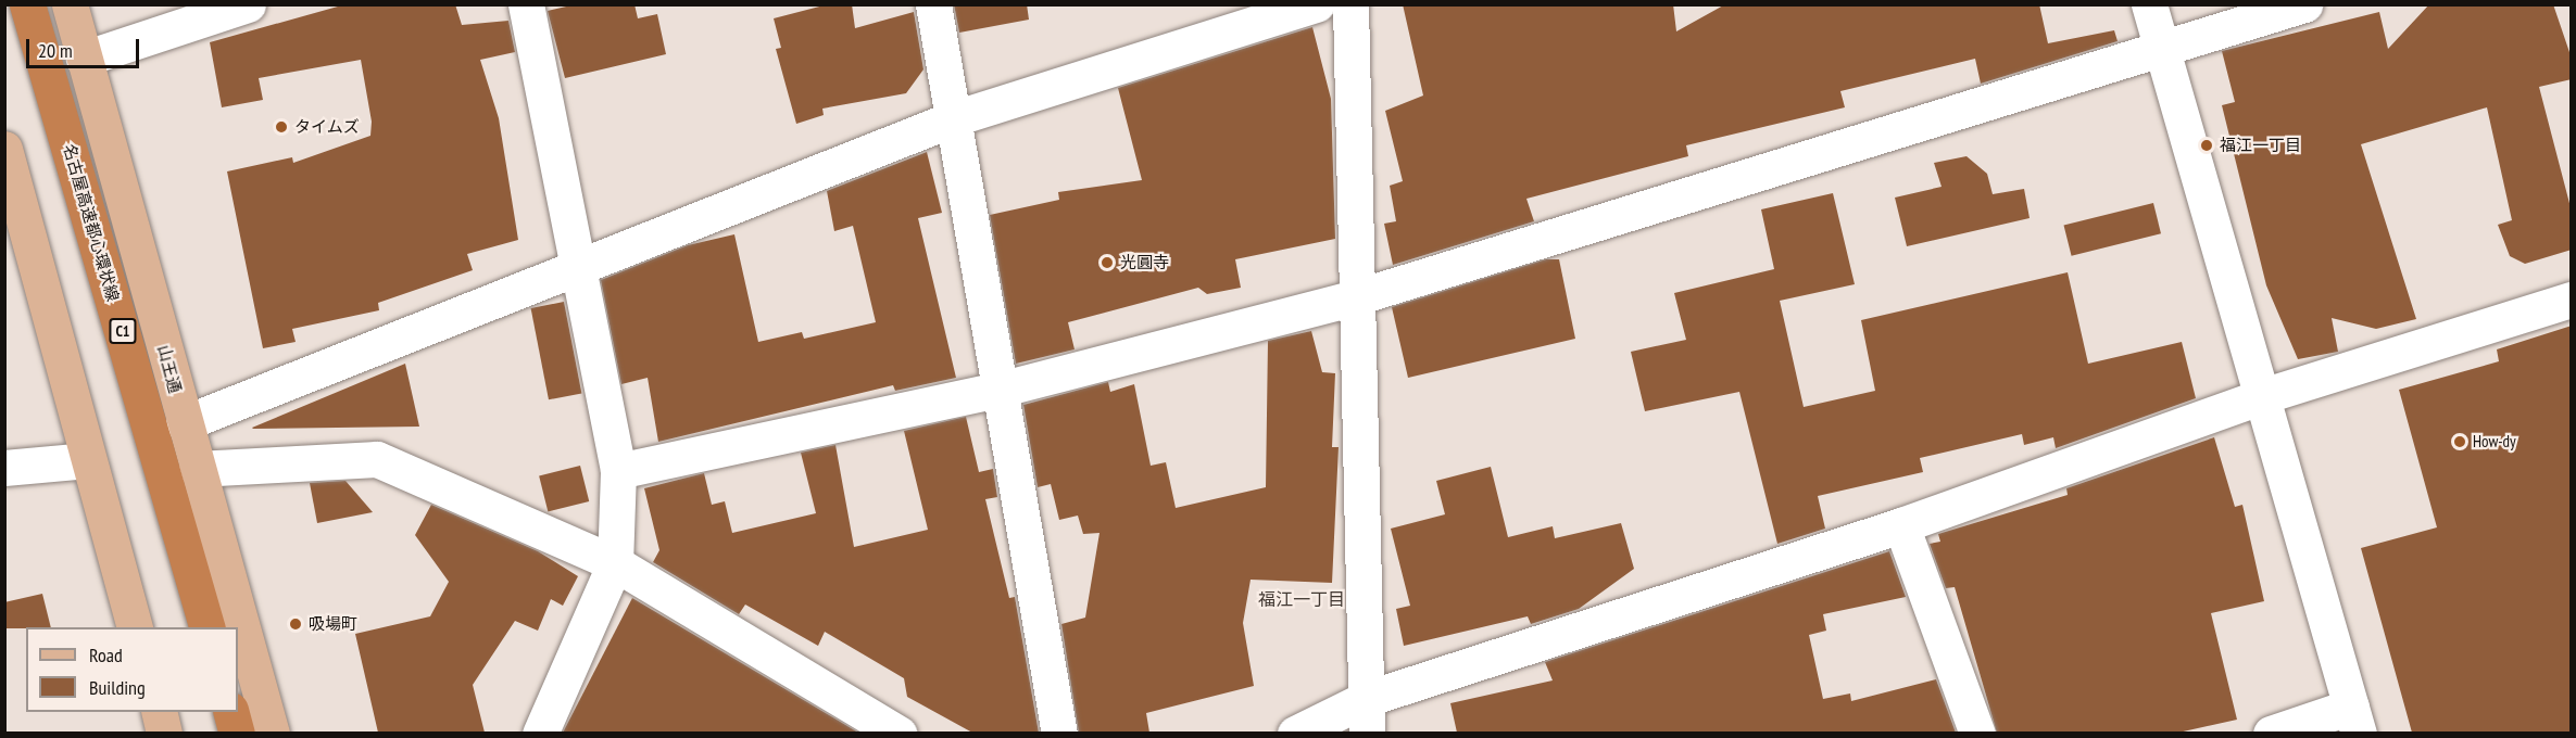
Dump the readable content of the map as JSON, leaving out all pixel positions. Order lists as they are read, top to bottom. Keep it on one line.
{"streets":{"highway":["名古屋高速都心環状線","C1"],"main road":["山王通"]},"districts":["福江一丁目"],"places":["タイムズ","福江一丁目","光圓寺","How-dy","吸場町"],"legend":["Road","Building"],"scale_bar":"20 m"}
